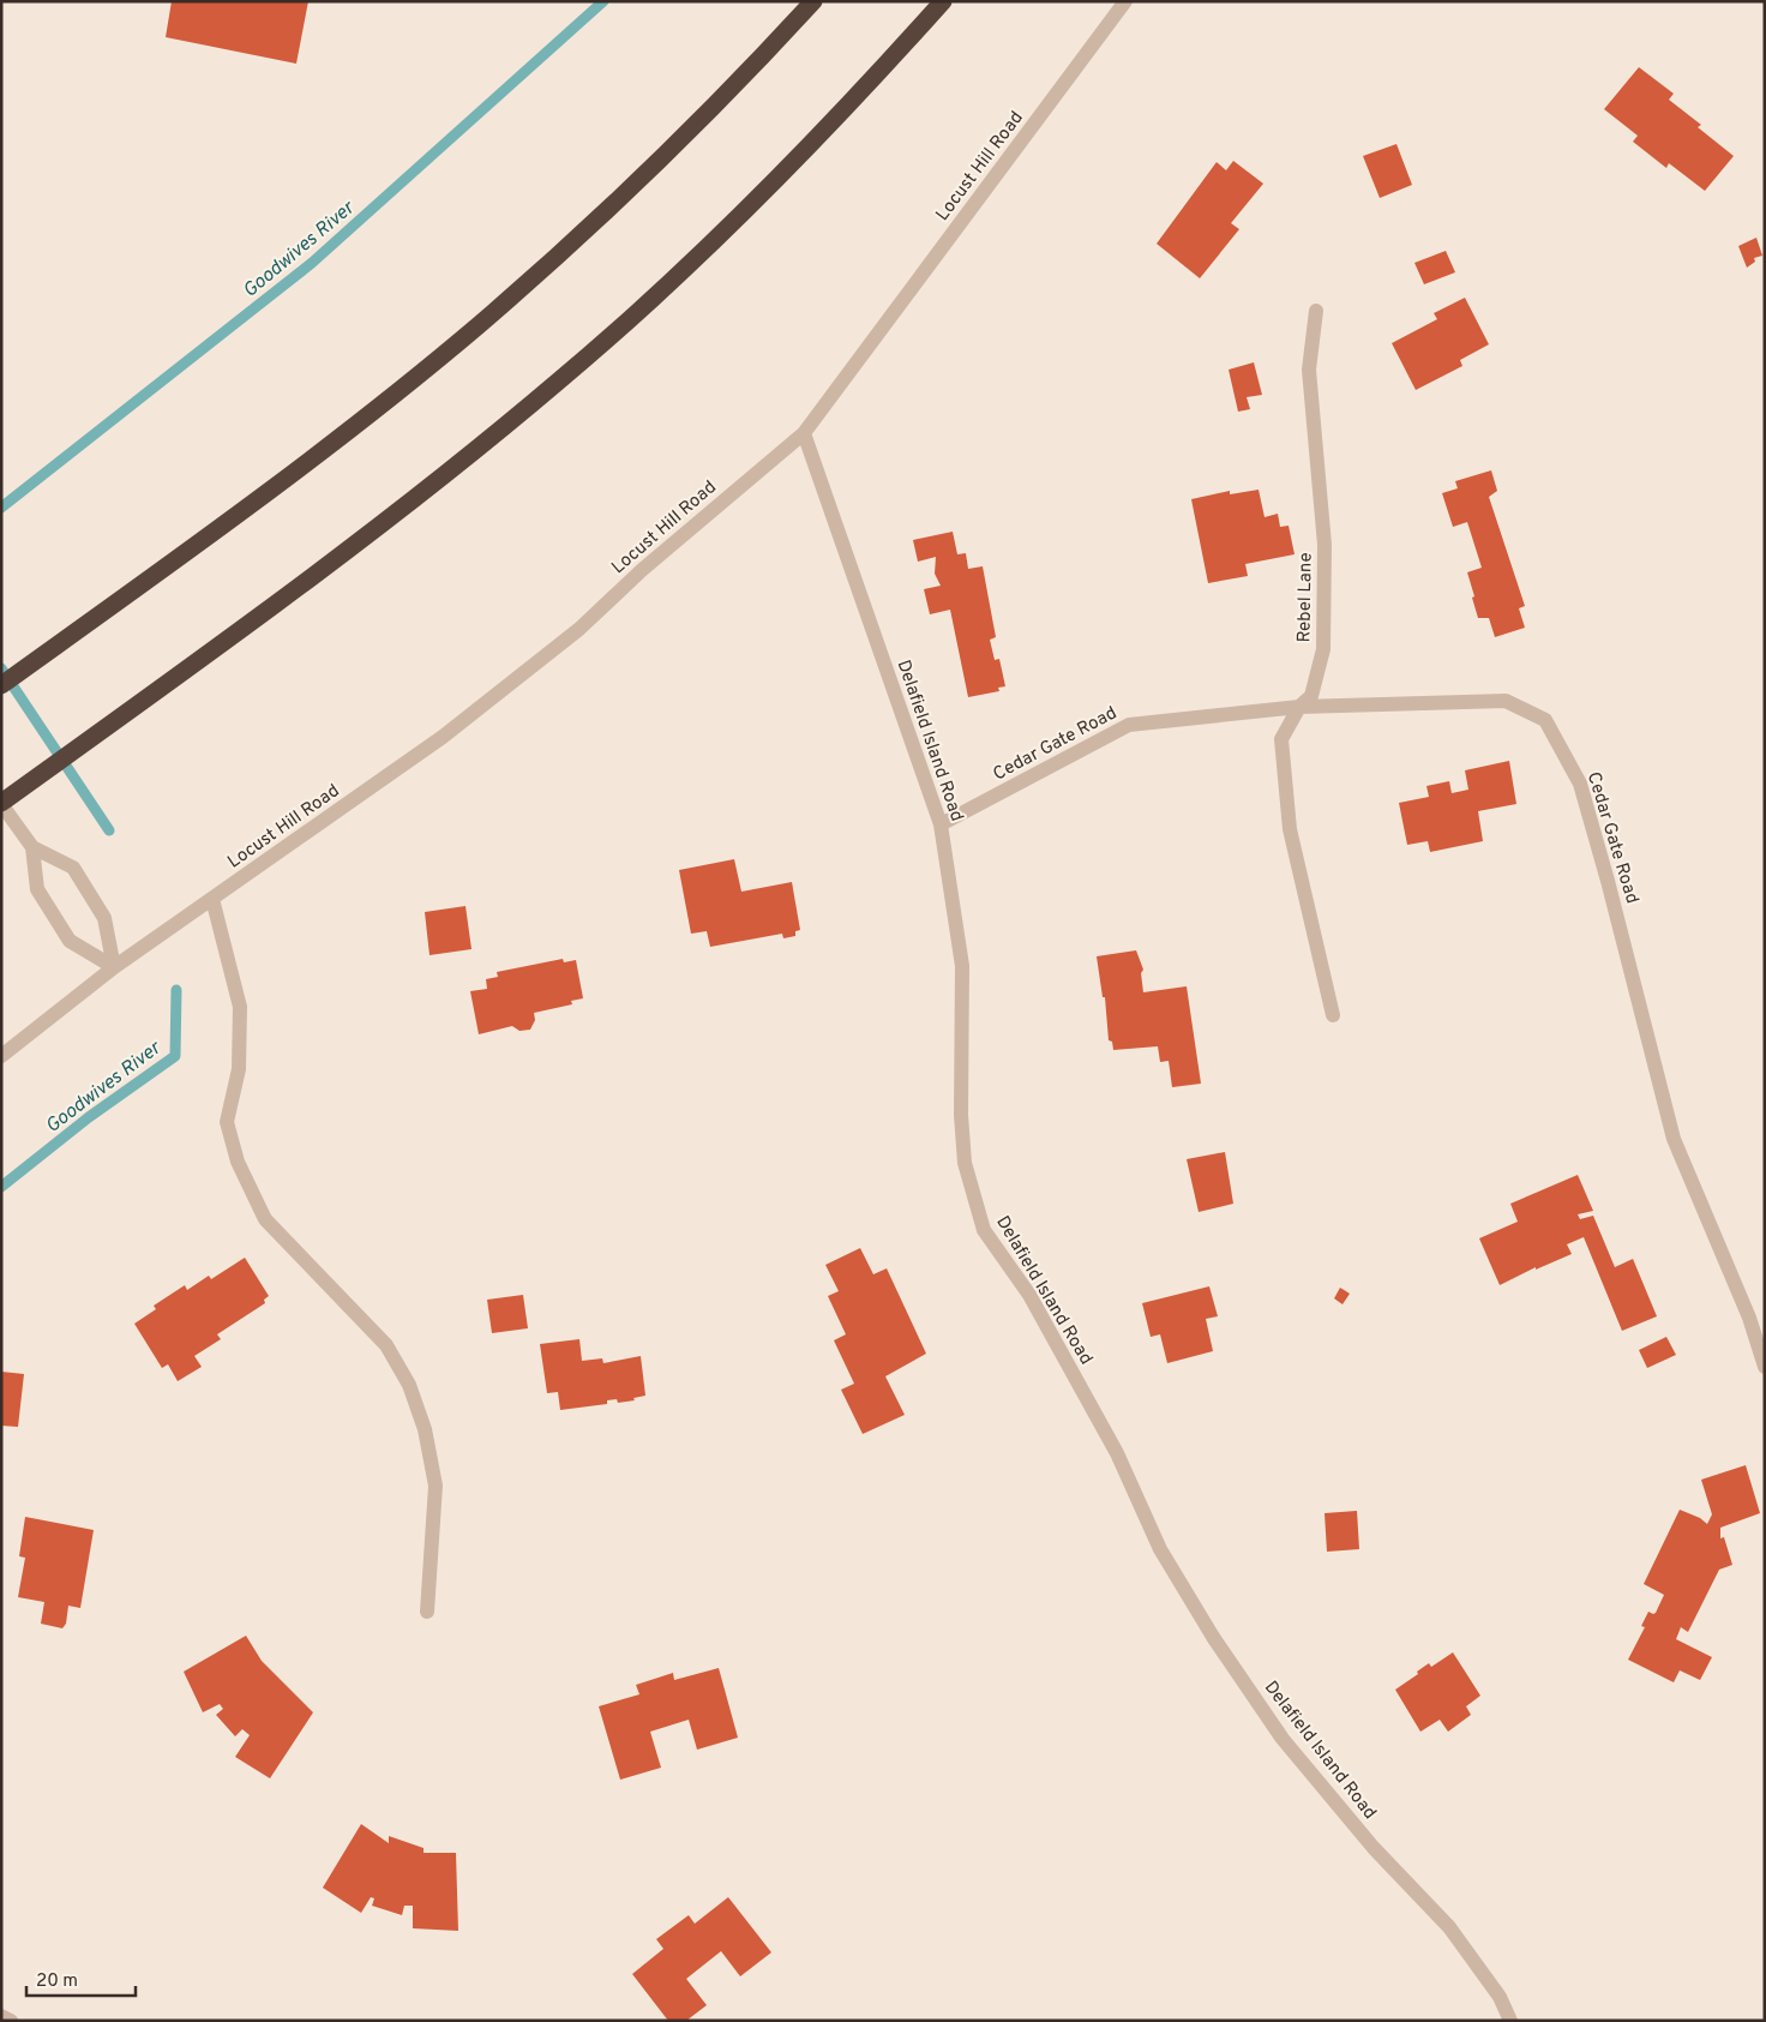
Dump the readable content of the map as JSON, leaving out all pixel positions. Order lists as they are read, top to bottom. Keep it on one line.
{"streets":{"street":["Locust Hill Road","Rebel Lane","Delafield Island Road","Cedar Gate Road"]},"crossings":[["Locust Hill Road","Delafield Island Road"],["Rebel Lane","Cedar Gate Road"],["Delafield Island Road","Cedar Gate Road"]],"water":["Goodwives River"],"scale_bar":"20 m"}
